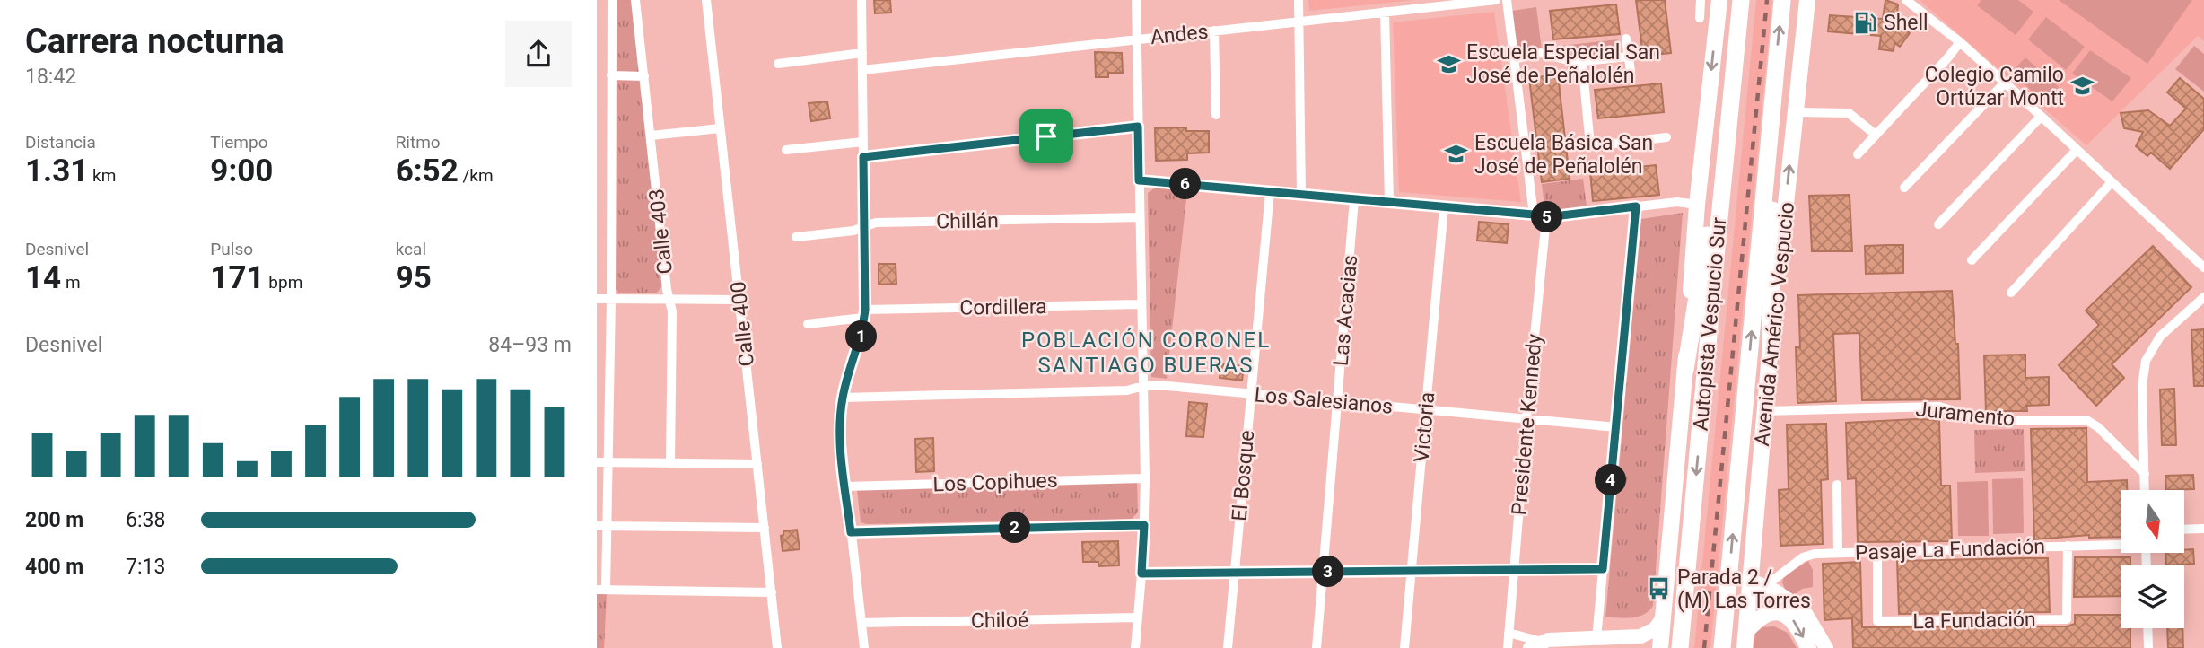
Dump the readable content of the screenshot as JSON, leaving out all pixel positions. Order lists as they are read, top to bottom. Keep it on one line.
{"streets":{"highway":["Autopista Vespucio Sur"],"main road":["Avenida Américo Vespucio"],"street":["Andes","Chillán","Calle 403","Cordillera","Las Acacias","Calle 400","Los Salesianos","Juramento","Presidente Kennedy","Victoria","El Bosque","Los Copihues","Pasaje La Fundación","Chiloé","La Fundación"]},"crossings":[["Las Acacias","Los Salesianos"],["Avenida Américo Vespucio","Juramento"],["Avenida Américo Vespucio","Pasaje La Fundación"],["Los Salesianos","Presidente Kennedy"],["Los Salesianos","Victoria"],["Los Salesianos","El Bosque"],["Pasaje La Fundación","La Fundación"]],"districts":["POBLACIÓN CORONEL SANTIAGO BUERAS"],"places":{"fuel station":["Shell"],"school or university":["Escuela Especial San José de Peñalolén","Colegio Camilo Ortúzar Montt","Escuela Básica San José de Peñalolén"],"bus stop":["Parada 2 / (M) Las Torres"]},"north":"bottom","page":{"heading":["Carrera nocturna","18:42"],"stats":[["Distancia","1.31 km"],["Tiempo","9:00"],["Ritmo","6:52 /km"],["Desnivel","14 m"],["Pulso","171 bpm"],["kcal","95"]],"pins":["6","5","1","4","2","3"],"chart":["Desnivel","84–93 m"],"list":[{"name":"200 m","note":"6:38"},{"name":"400 m","note":"7:13"}]}}
